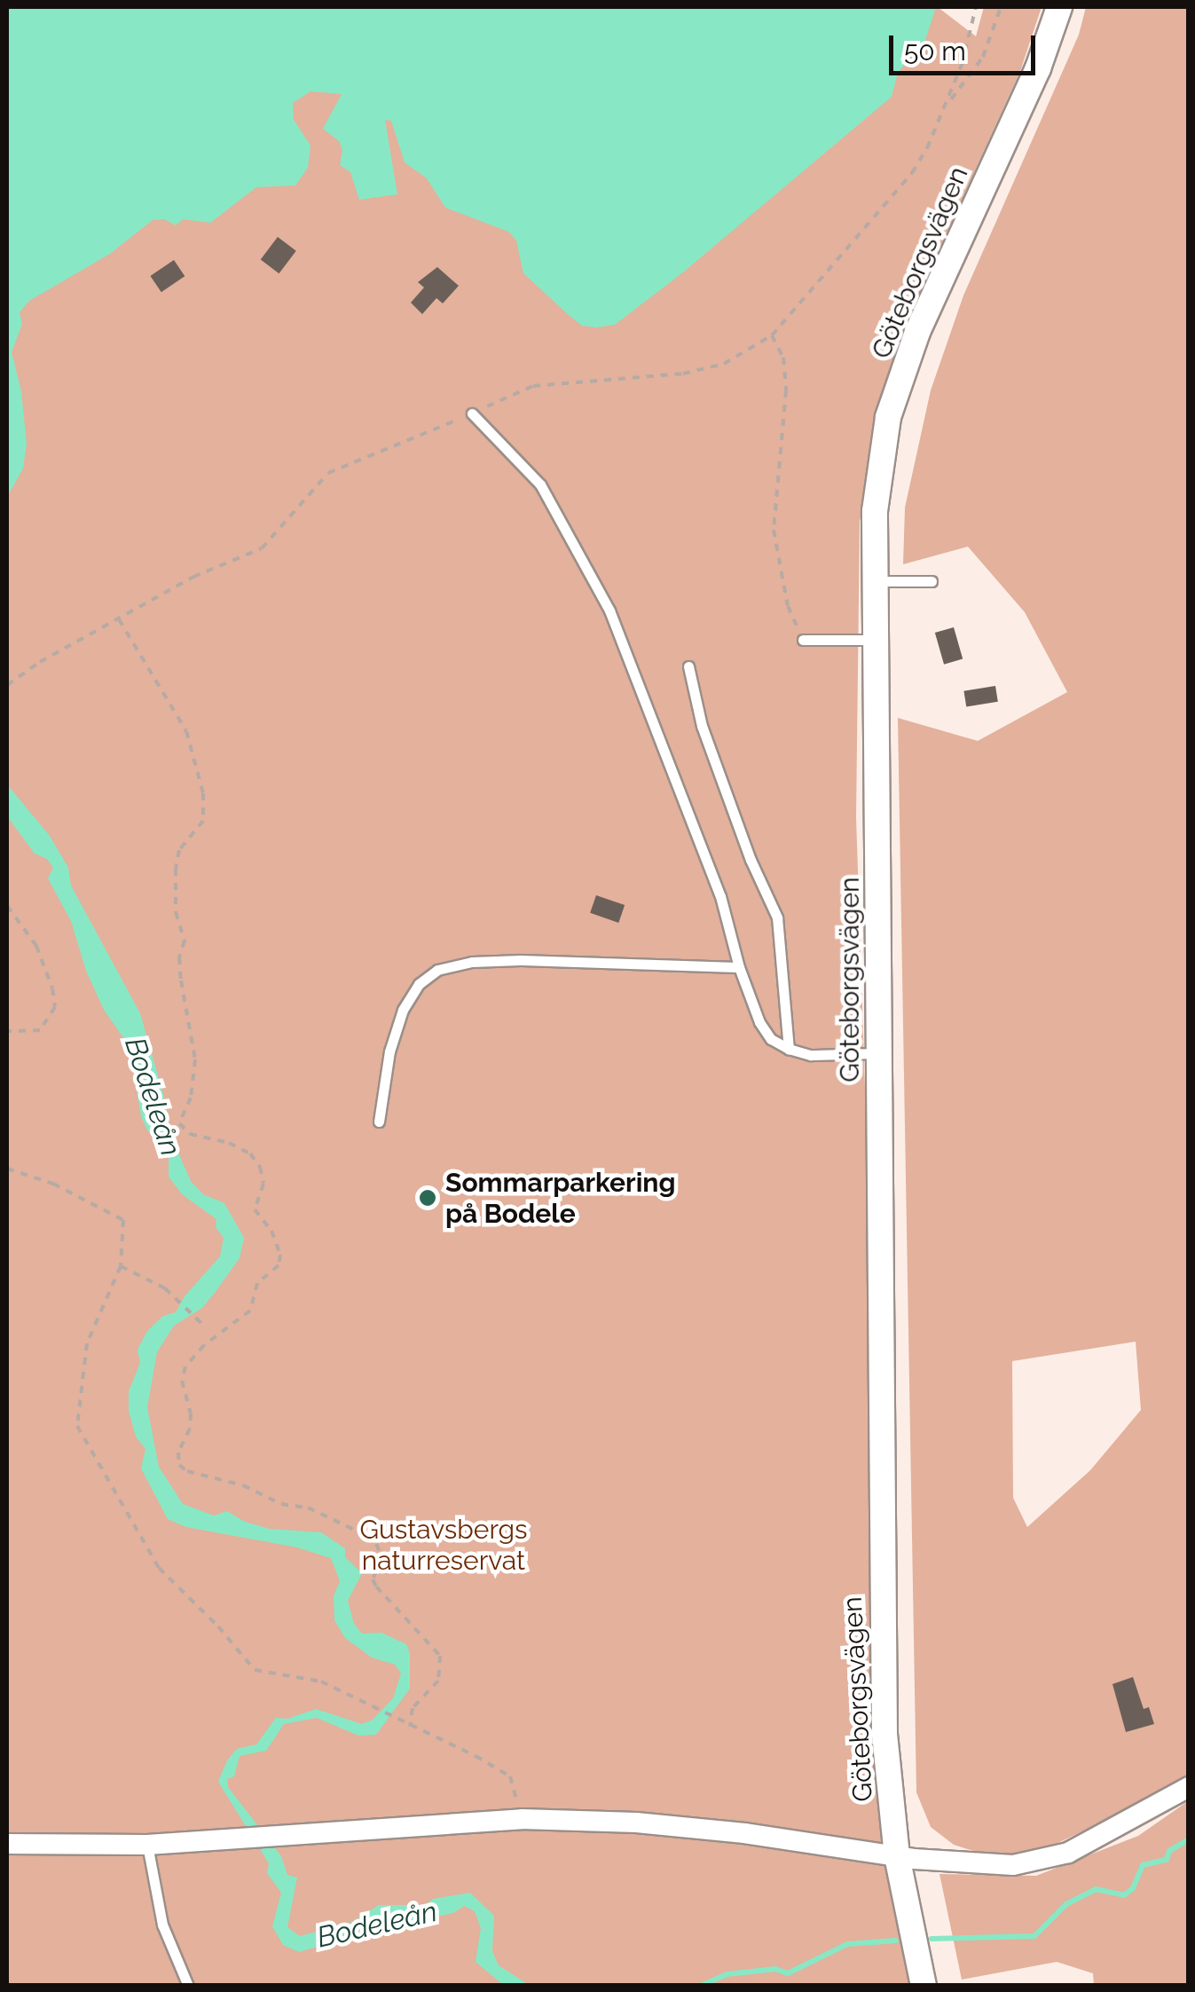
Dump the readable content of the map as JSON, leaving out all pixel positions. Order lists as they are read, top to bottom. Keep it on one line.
{"streets":{"street":["Göteborgsvägen"]},"water":["Bodeleån"],"parks":["Gustavsbergs naturreservat"],"places":["Sommarparkering på Bodele"],"scale_bar":"50 m"}
